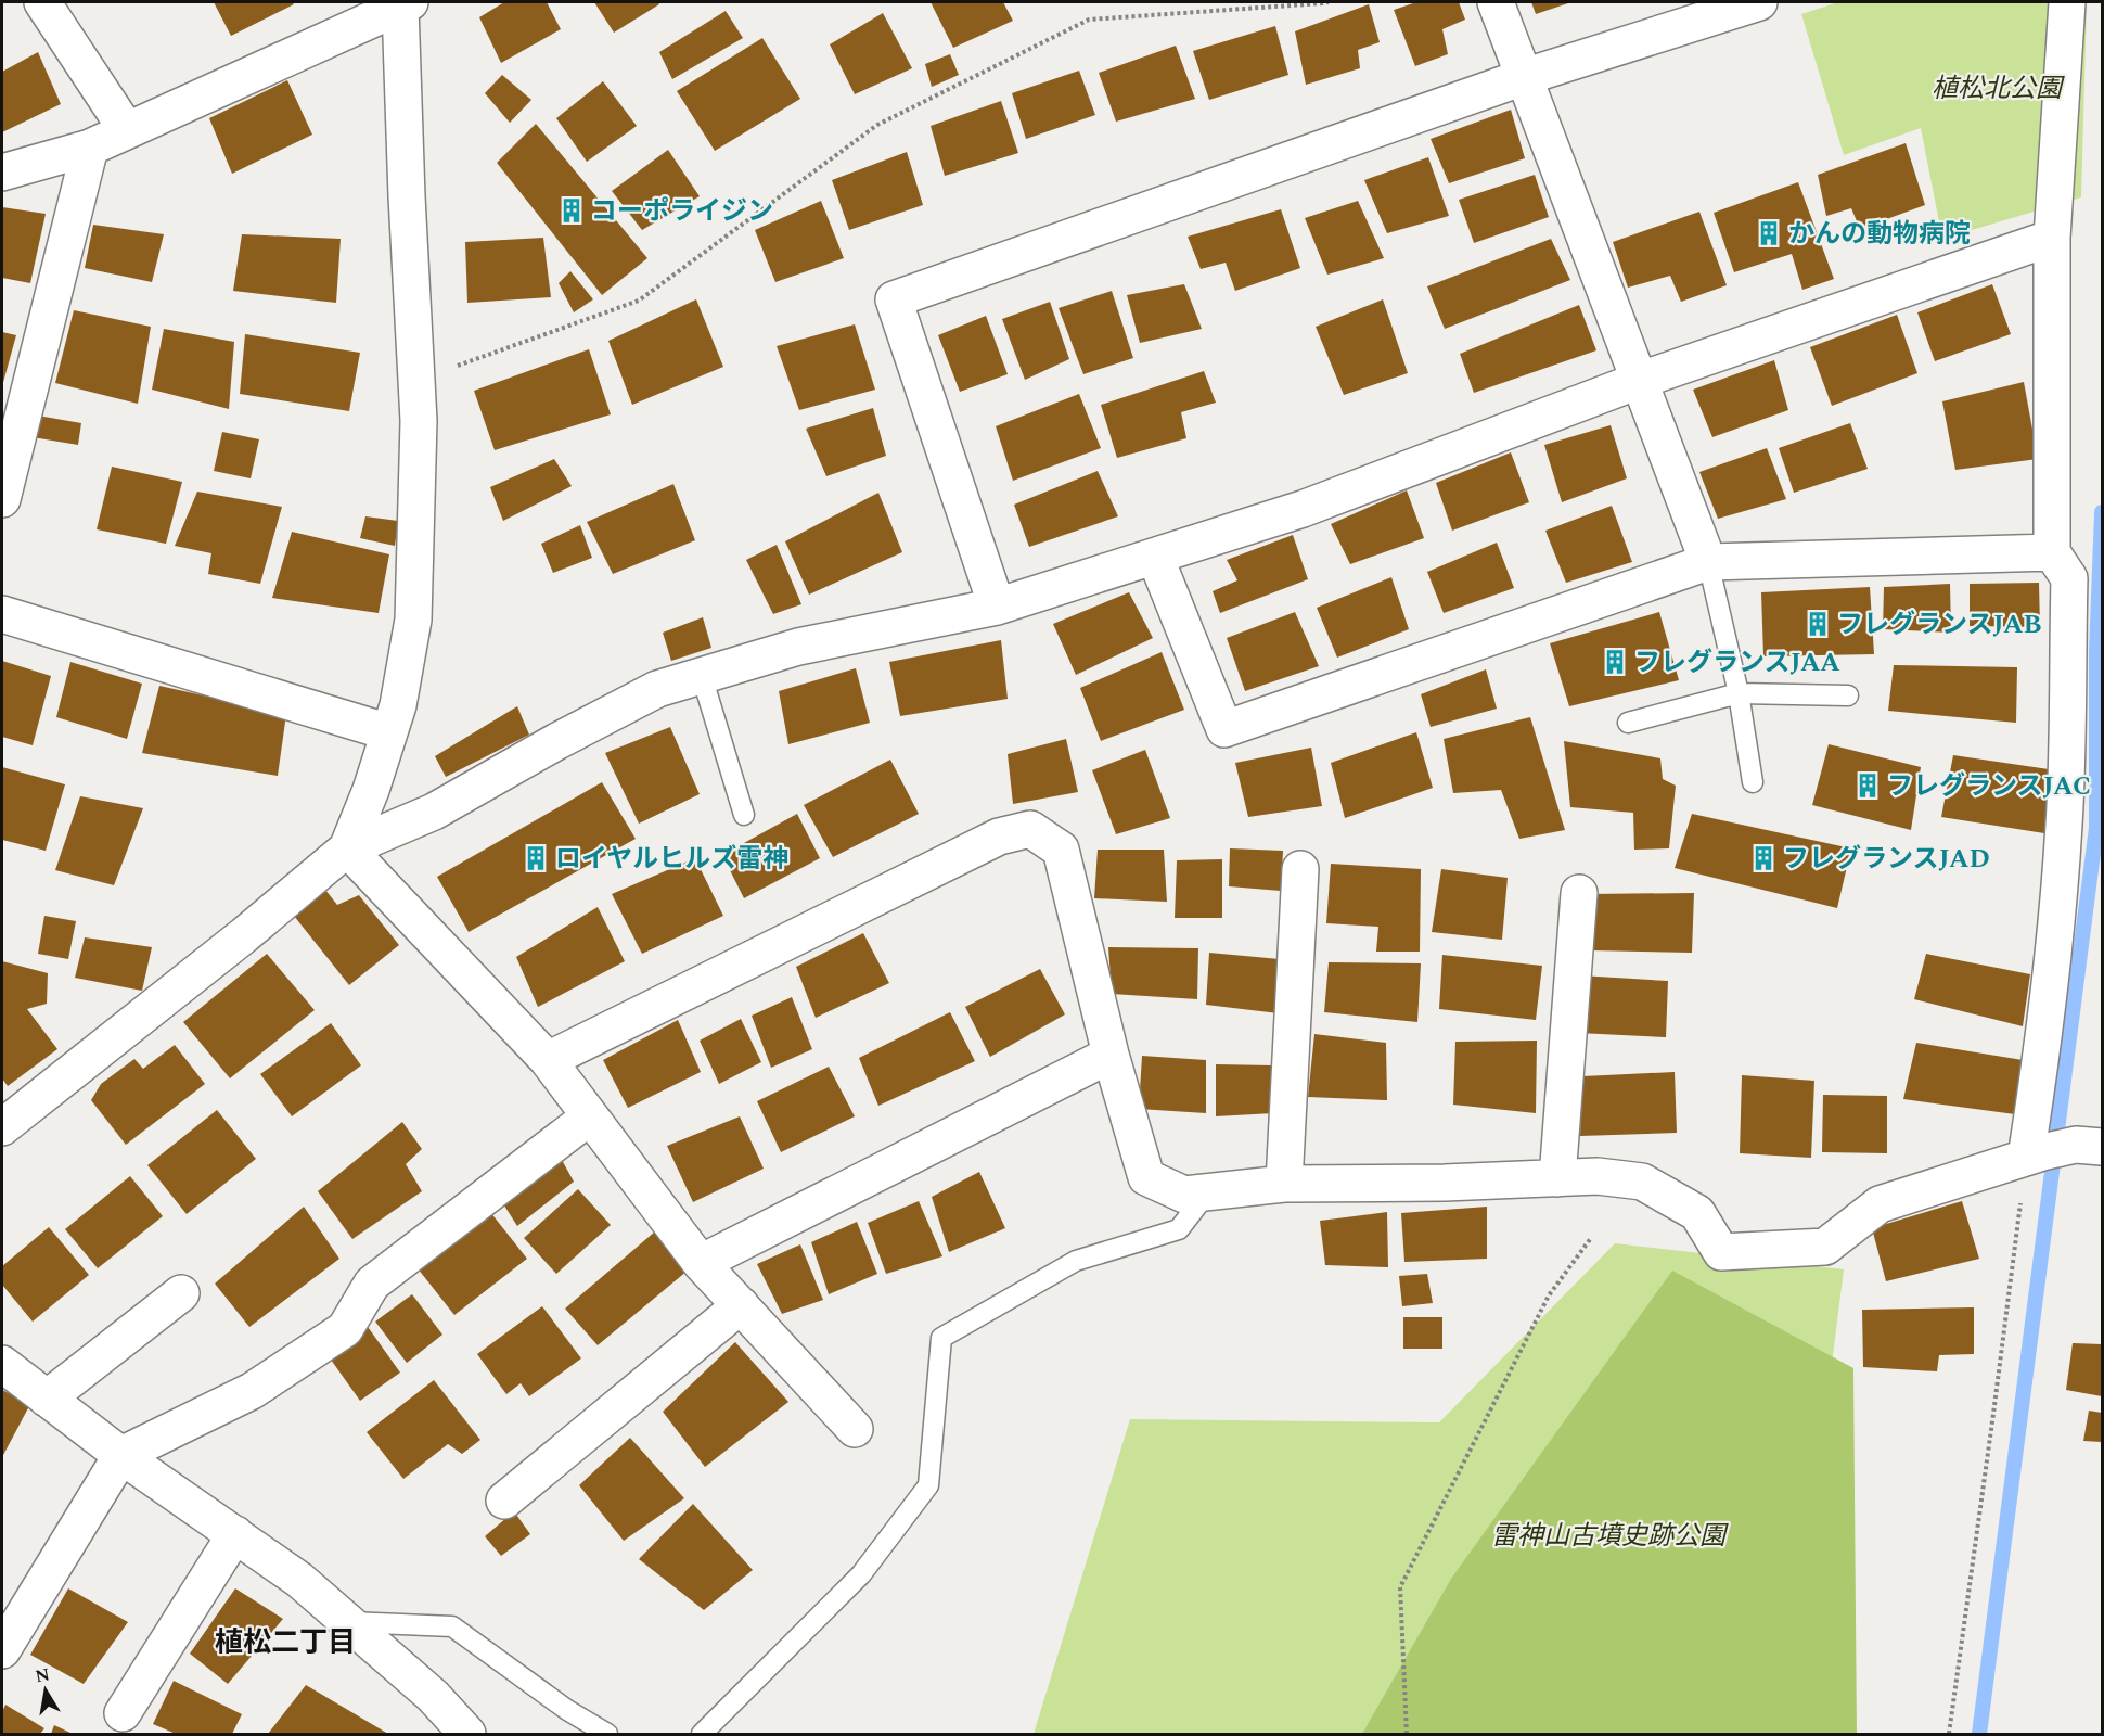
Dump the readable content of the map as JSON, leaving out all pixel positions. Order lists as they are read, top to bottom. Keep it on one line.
{"districts":["植松二丁目"],"parks":["植松北公園","雷神山古墳史跡公園"],"places":{"building":["コーポライジン","かんの動物病院","フレグランスJAB","フレグランスJAA","フレグランスJAC","ロイヤルヒルズ雷神","フレグランスJAD"]},"north":"top"}
